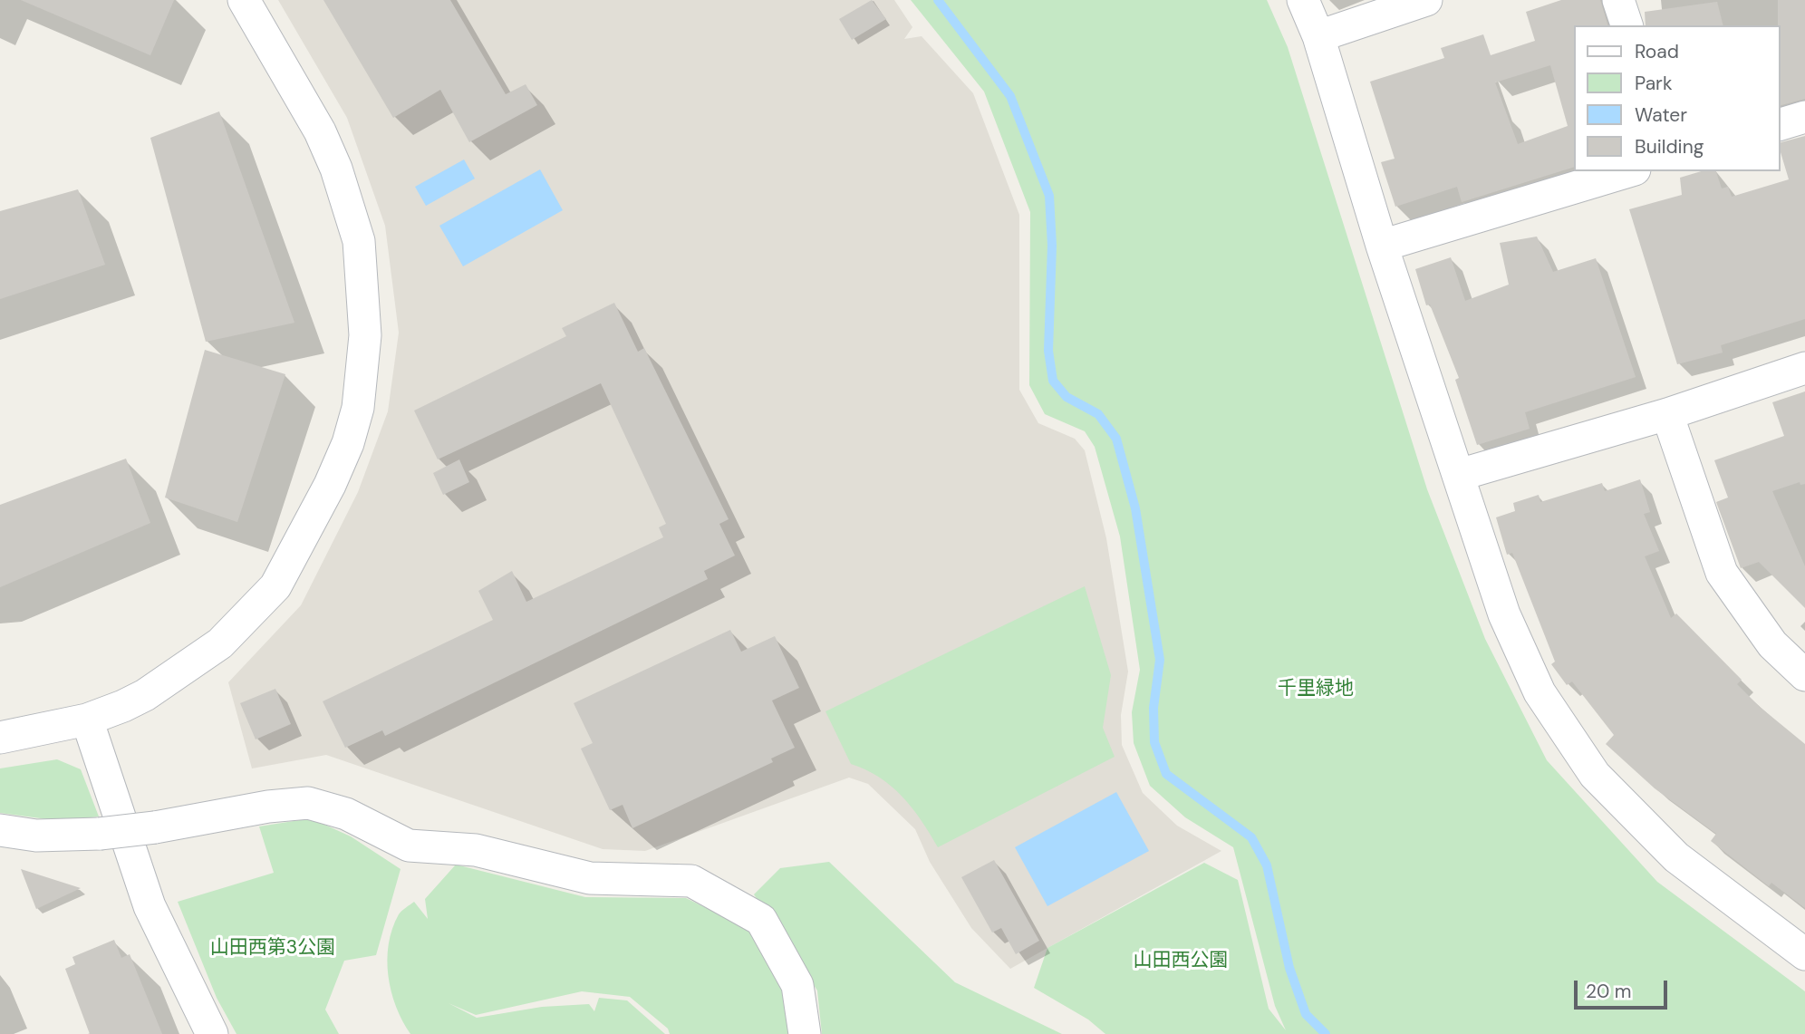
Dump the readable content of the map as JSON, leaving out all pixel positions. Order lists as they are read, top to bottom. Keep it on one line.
{"parks":["千里緑地","山田西第3公園","山田西公園"],"legend":["Road","Park","Water","Building"],"scale_bar":"20 m"}
